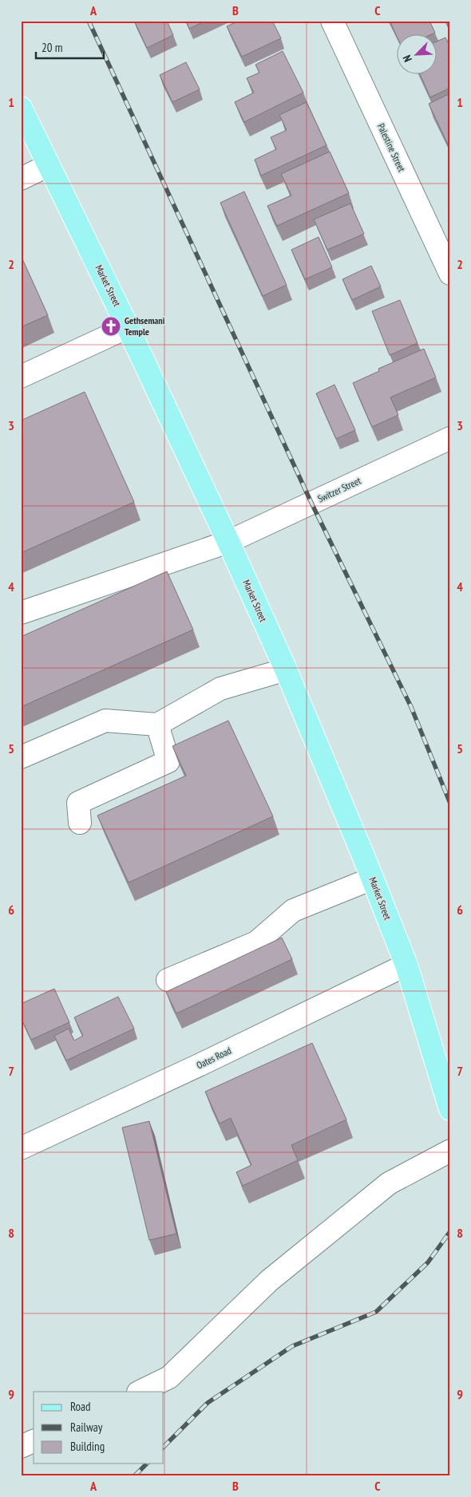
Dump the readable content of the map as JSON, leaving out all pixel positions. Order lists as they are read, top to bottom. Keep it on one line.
{"streets":{"main road":["Market Street"],"street":["Palestine Street","Switzer Street","Oates Road"]},"crossings":[["Market Street","Switzer Street"],["Market Street","Oates Road"]],"places":{"church":["Gethsemani Temple"]},"legend":["Road","Railway","Building"],"scale_bar":"20 m","north":"bottom left","grid":{"columns":["A","B","C"],"rows":["1","2","3","4","5","6","7","8","9"]}}
